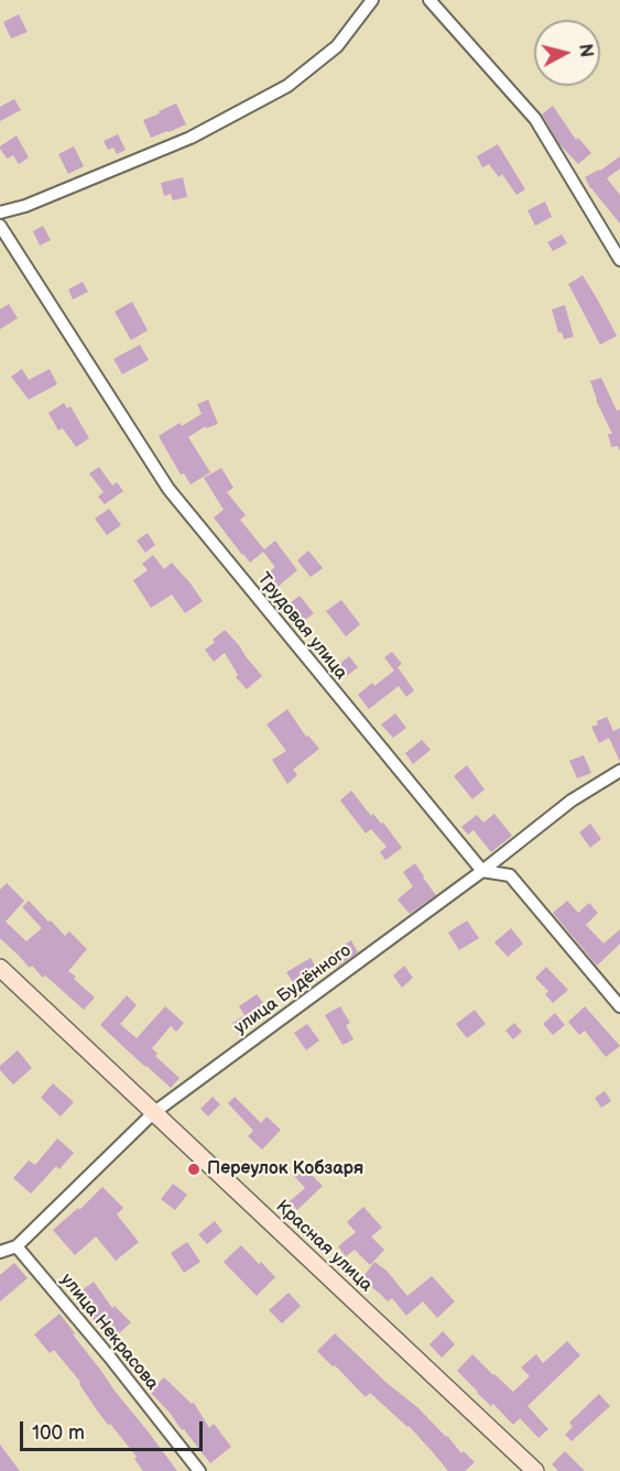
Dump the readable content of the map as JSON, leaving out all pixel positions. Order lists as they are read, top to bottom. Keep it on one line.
{"streets":{"main road":["Красная улица"],"street":["Трудовая улица","улица Будённого","улица Некрасова"]},"crossings":[["Трудовая улица","улица Будённого"],["улица Будённого","Красная улица"],["улица Будённого","улица Некрасова"]],"places":["Переулок Кобзаря"],"scale_bar":"100 m","north":"right"}
